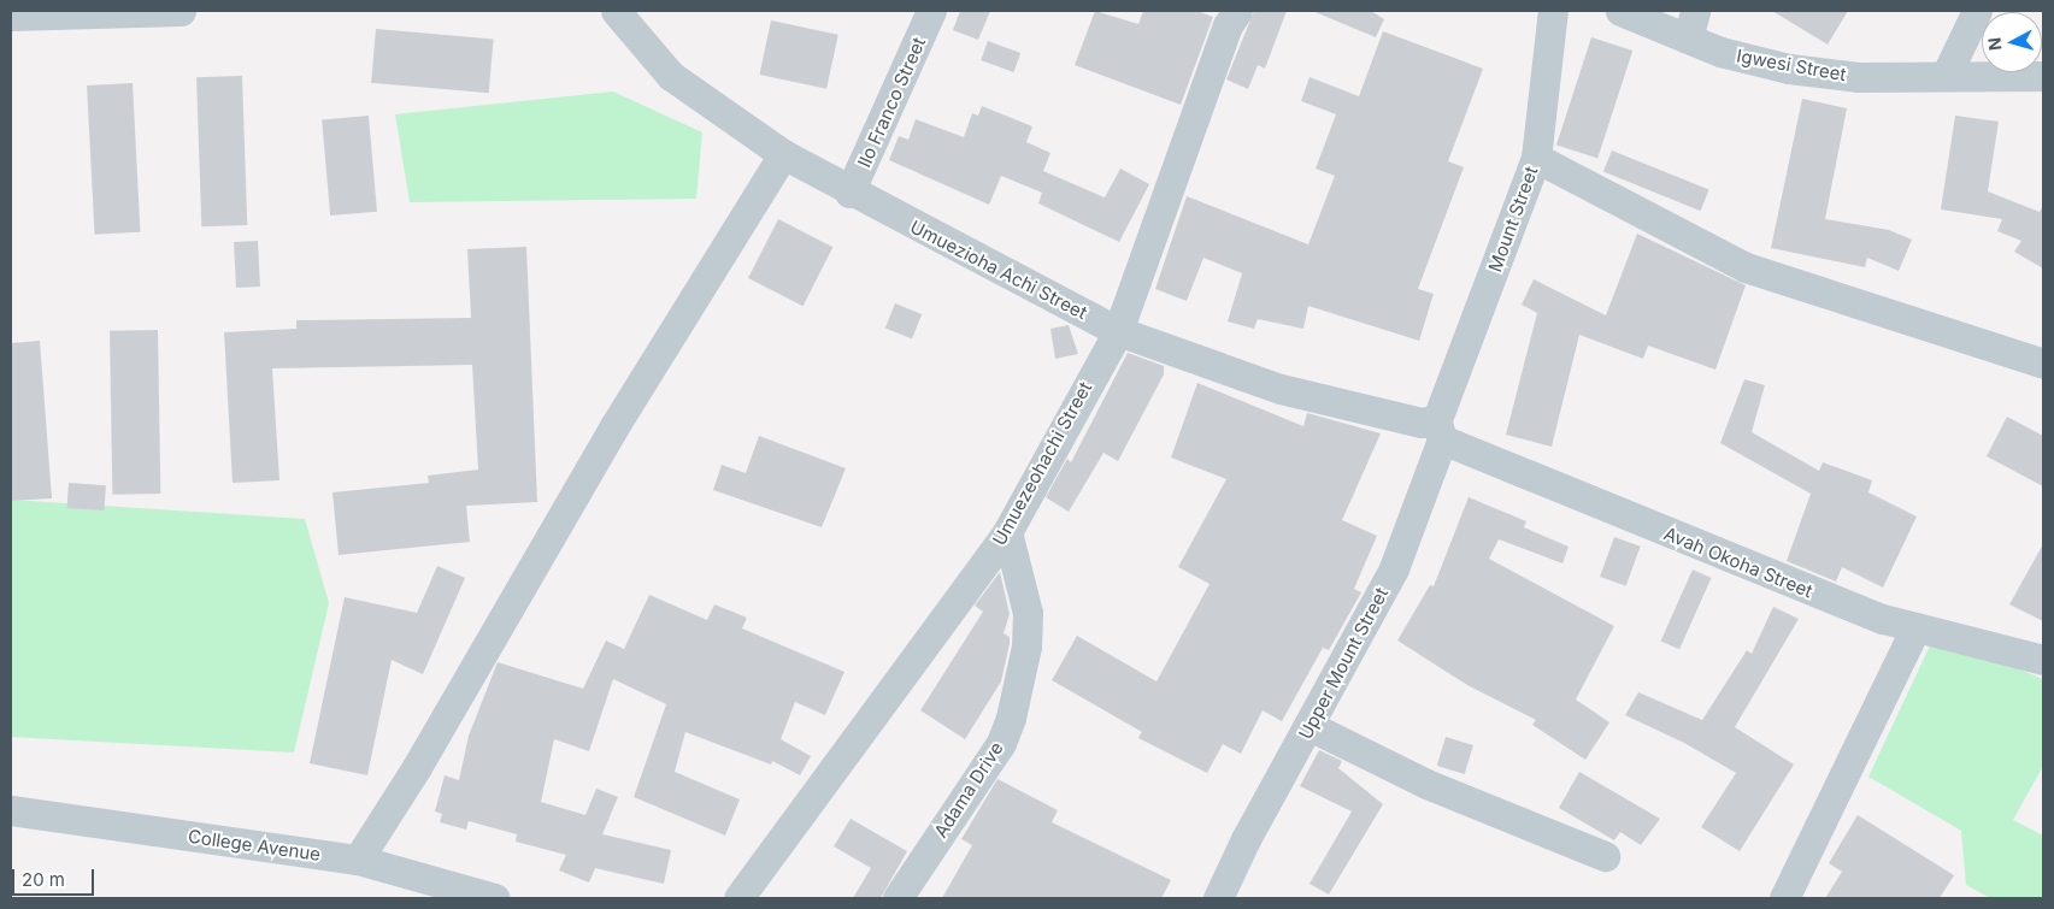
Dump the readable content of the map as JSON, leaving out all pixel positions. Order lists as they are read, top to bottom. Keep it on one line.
{"streets":{"street":["Igwesi Street","Ilo Franco Street","Mount Street","Umuezioha Achi Street","Umuezeohachi Street","Avah Okoha Street","Upper Mount Street","Adama Drive","College Avenue"]},"crossings":[["Ilo Franco Street","Umuezioha Achi Street"],["Mount Street","Umuezioha Achi Street"],["Mount Street","Avah Okoha Street"],["Mount Street","Upper Mount Street"],["Umuezioha Achi Street","Umuezeohachi Street"],["Umuezioha Achi Street","Avah Okoha Street"],["Umuezioha Achi Street","Upper Mount Street"],["Umuezeohachi Street","Adama Drive"],["Avah Okoha Street","Upper Mount Street"]],"scale_bar":"20 m","north":"left"}
